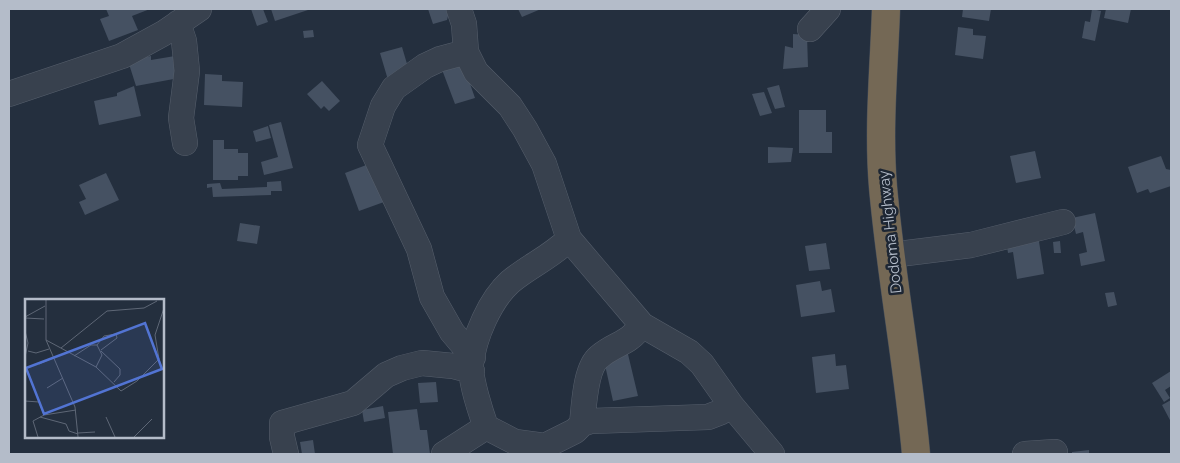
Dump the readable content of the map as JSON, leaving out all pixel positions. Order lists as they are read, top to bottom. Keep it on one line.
{"streets":{"highway":["Dodoma Highway"]}}
